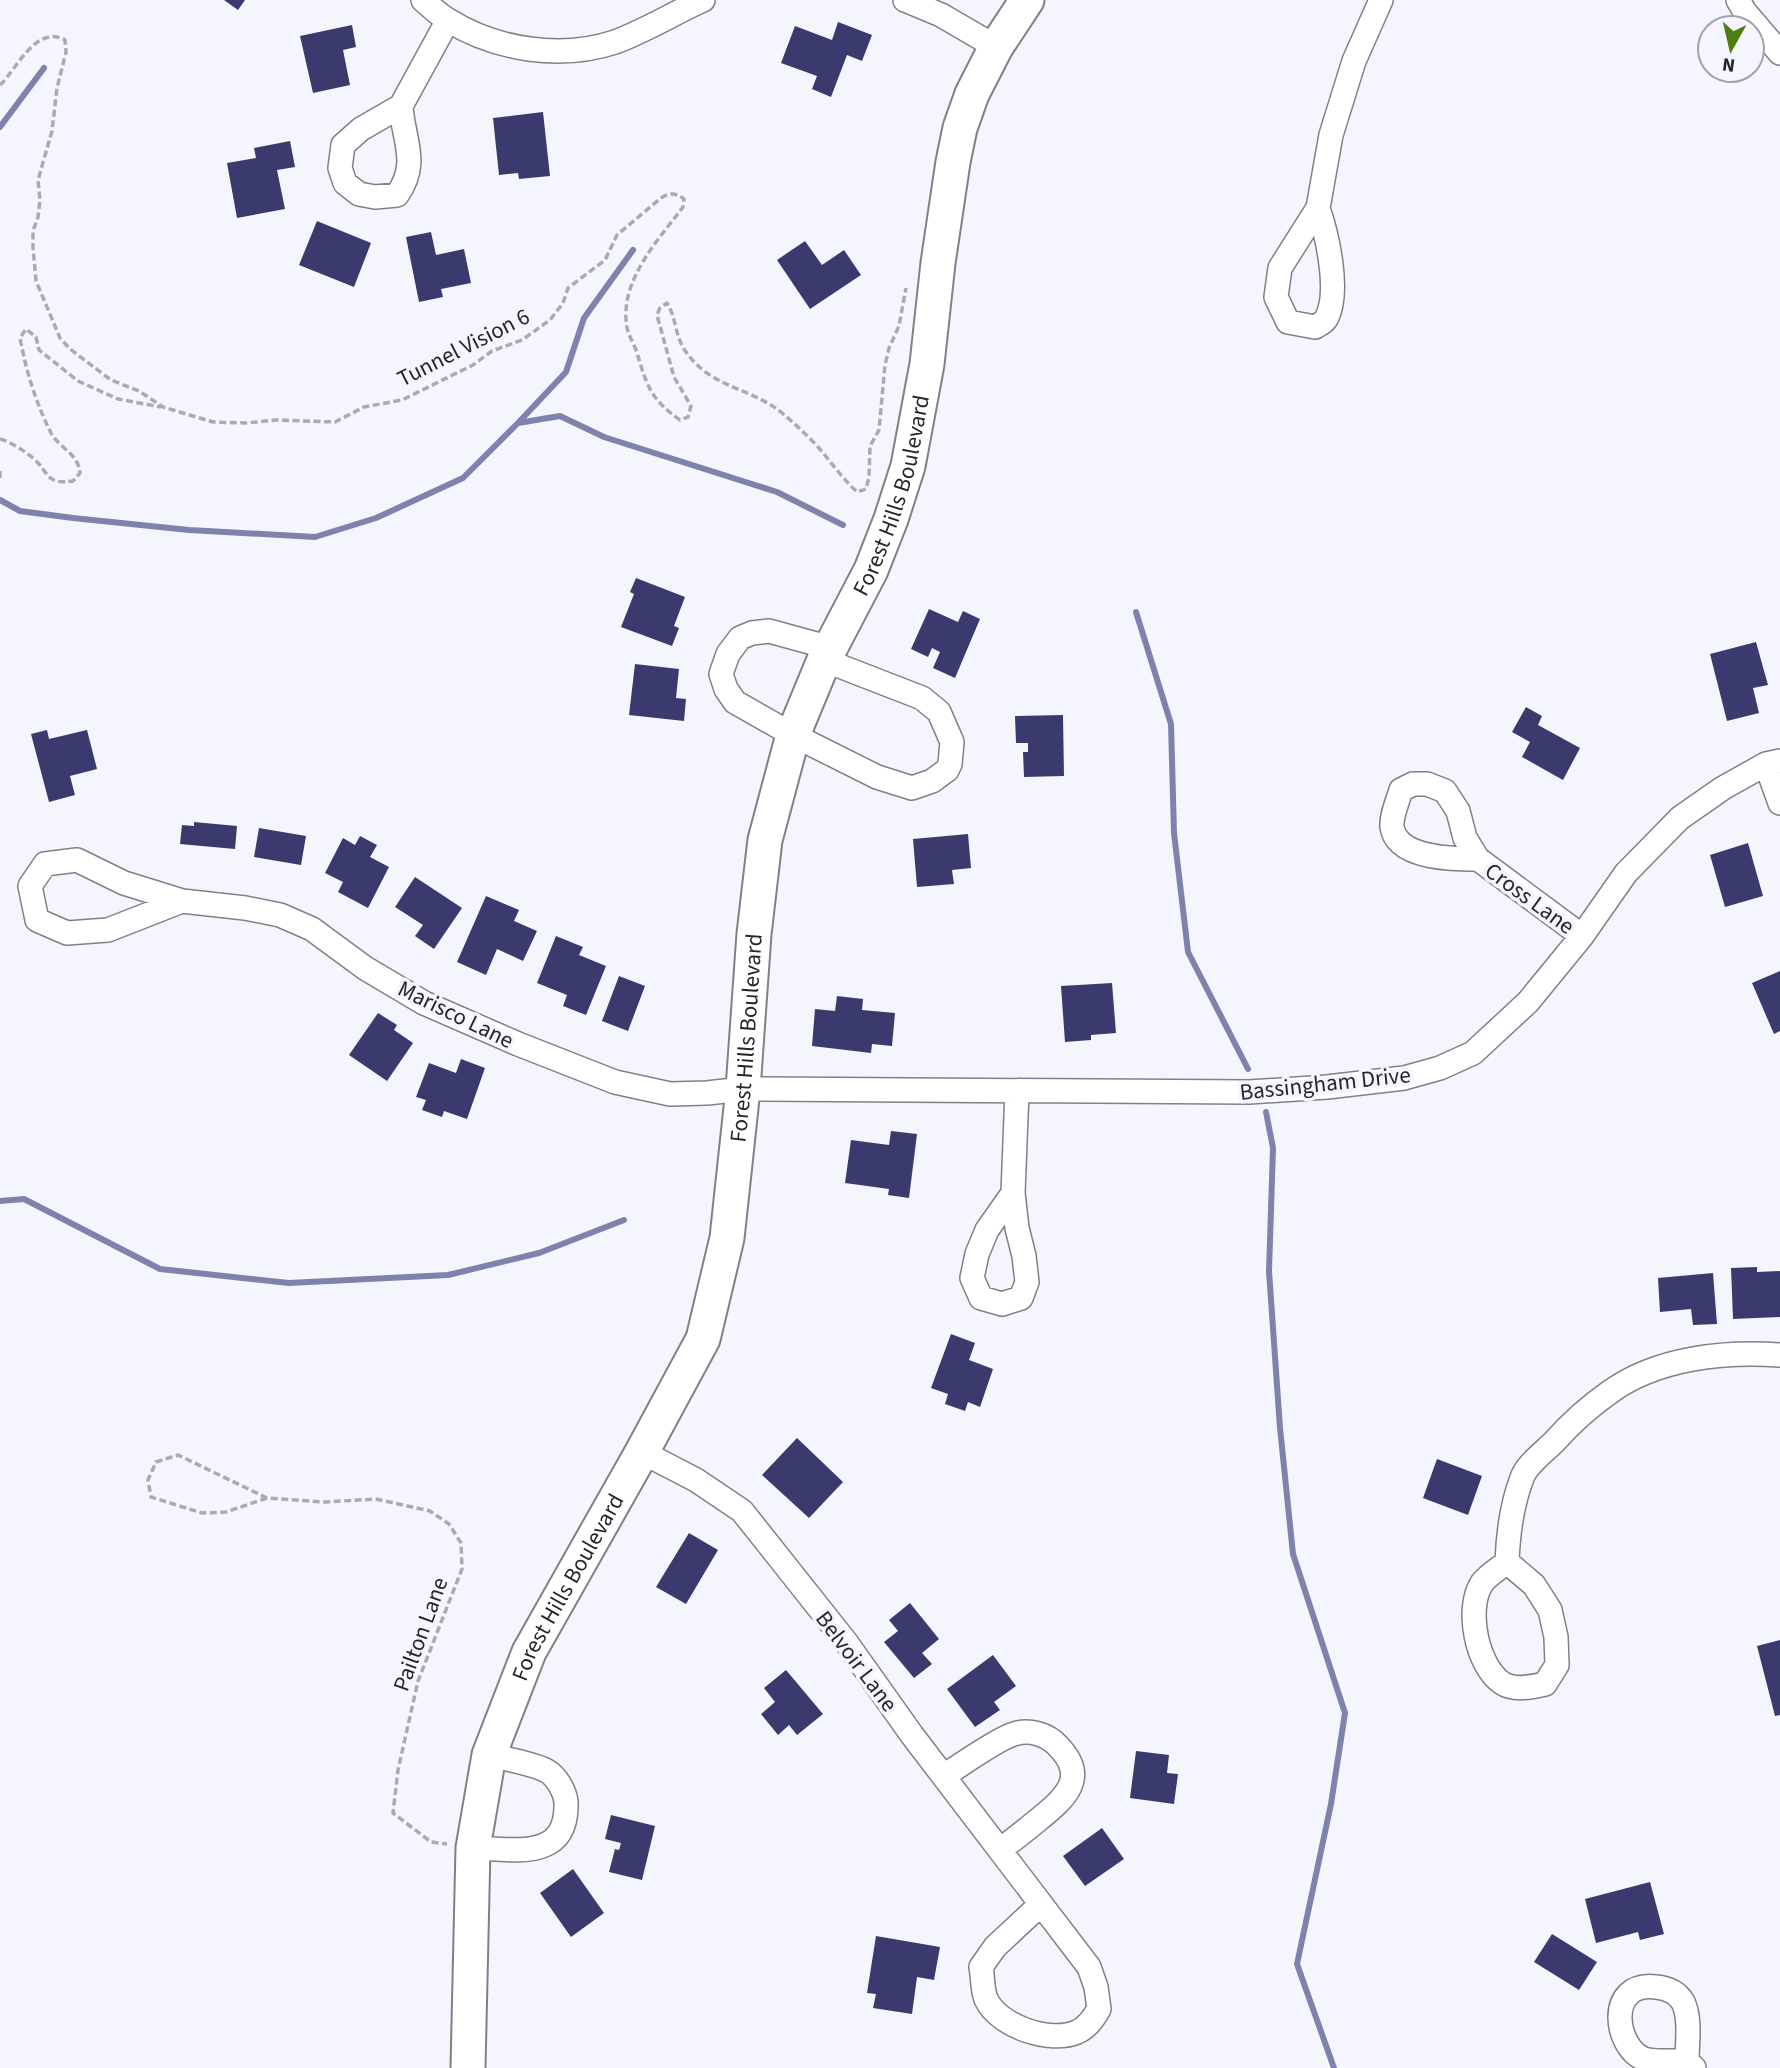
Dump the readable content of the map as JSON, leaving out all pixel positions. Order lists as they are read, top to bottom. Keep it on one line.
{"streets":{"main road":["Forest Hills Boulevard"],"street":["Cross Lane","Marisco Lane","Bassingham Drive","Belvoir Lane"],"path":["Tunnel Vision 6","Pailton Lane"]},"crossings":[["Forest Hills Boulevard","Marisco Lane"],["Forest Hills Boulevard","Bassingham Drive"],["Forest Hills Boulevard","Pailton Lane"],["Forest Hills Boulevard","Belvoir Lane"],["Cross Lane","Bassingham Drive"],["Marisco Lane","Bassingham Drive"]],"north":"bottom"}
